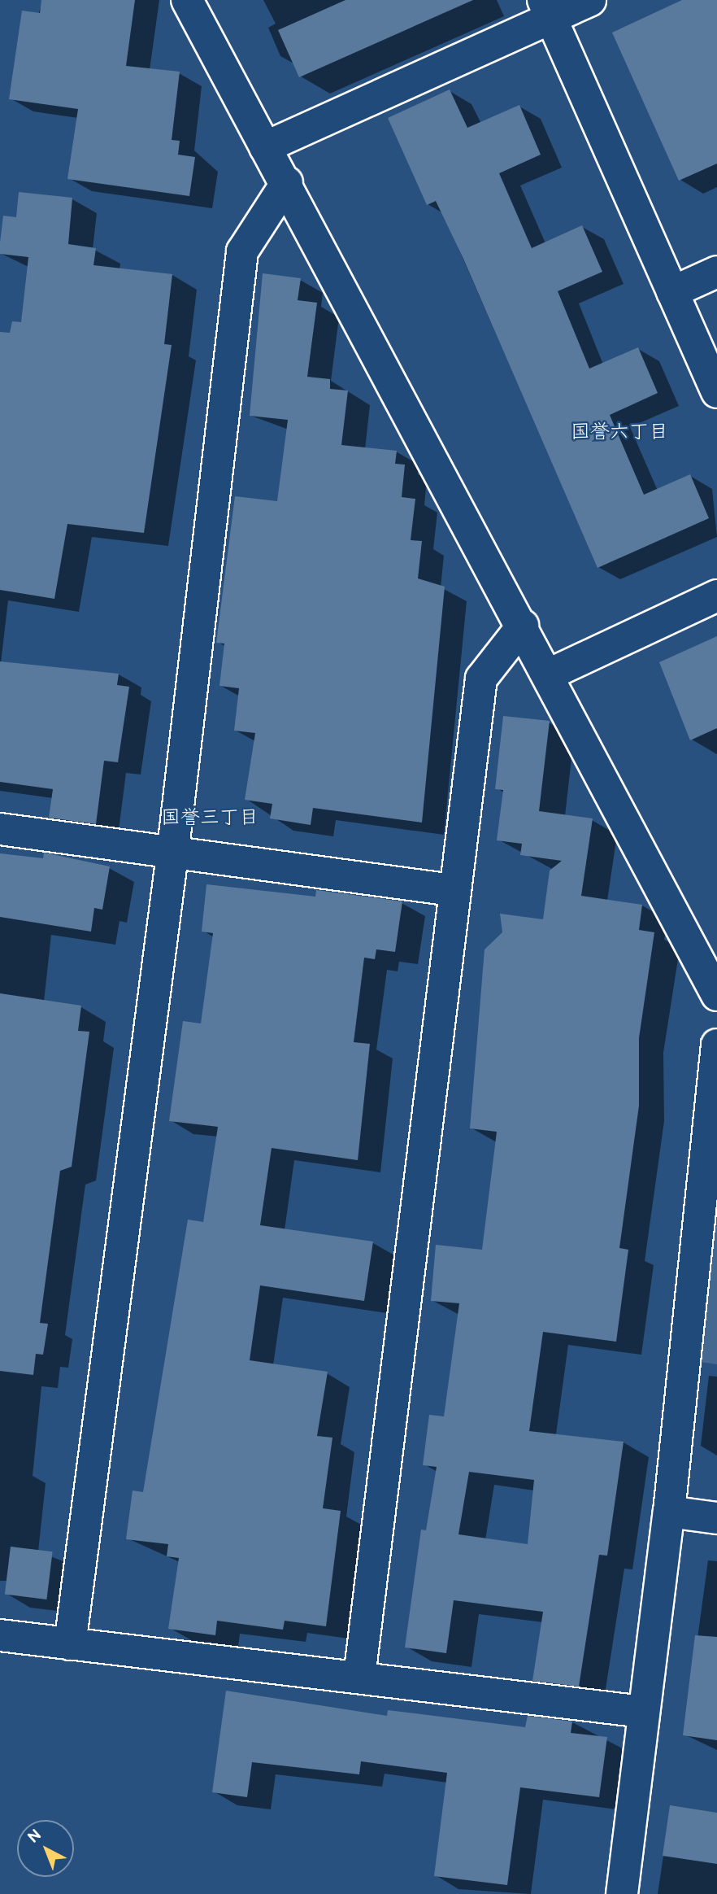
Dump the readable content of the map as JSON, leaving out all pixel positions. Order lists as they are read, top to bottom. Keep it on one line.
{"districts":["国誉六丁目","国誉三丁目"],"north":"top left"}
